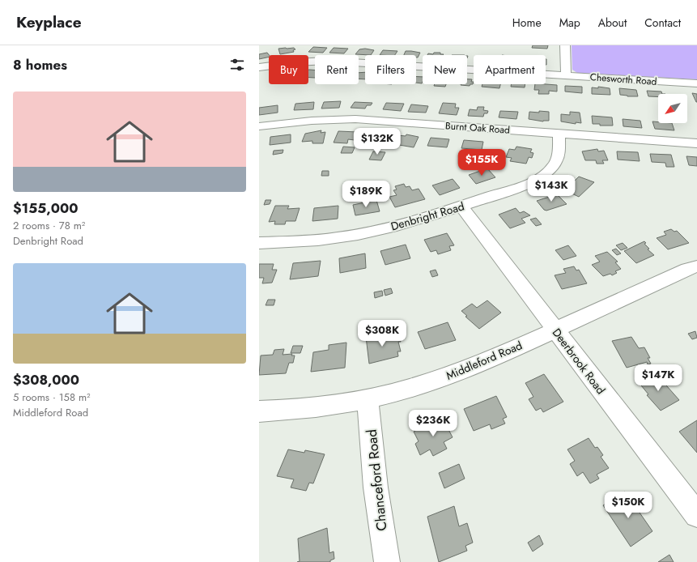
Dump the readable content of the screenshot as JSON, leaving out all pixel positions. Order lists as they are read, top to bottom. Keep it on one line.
{"streets":{"street":["Chesworth Road","Burnt Oak Road","Denbright Road","Middleford Road","Deerbrook Road","Chanceford Road"]},"crossings":[["Burnt Oak Road","Denbright Road"],["Denbright Road","Deerbrook Road"],["Middleford Road","Deerbrook Road"],["Middleford Road","Chanceford Road"]],"north":"bottom left","page":{"header":"Keyplace","nav":["Home","Map","About","Contact"],"heading":"8 homes","chip":["Buy","Rent","Filters","New","Apartment"],"list":[{"name":"$155,000","note":"2 rooms · 78 m² · Denbright Road"},{"name":"$308,000","note":"5 rooms · 158 m² · Middleford Road"}],"price":["$132K","$155K","$143K","$189K","$308K","$147K","$236K","$150K"]}}
